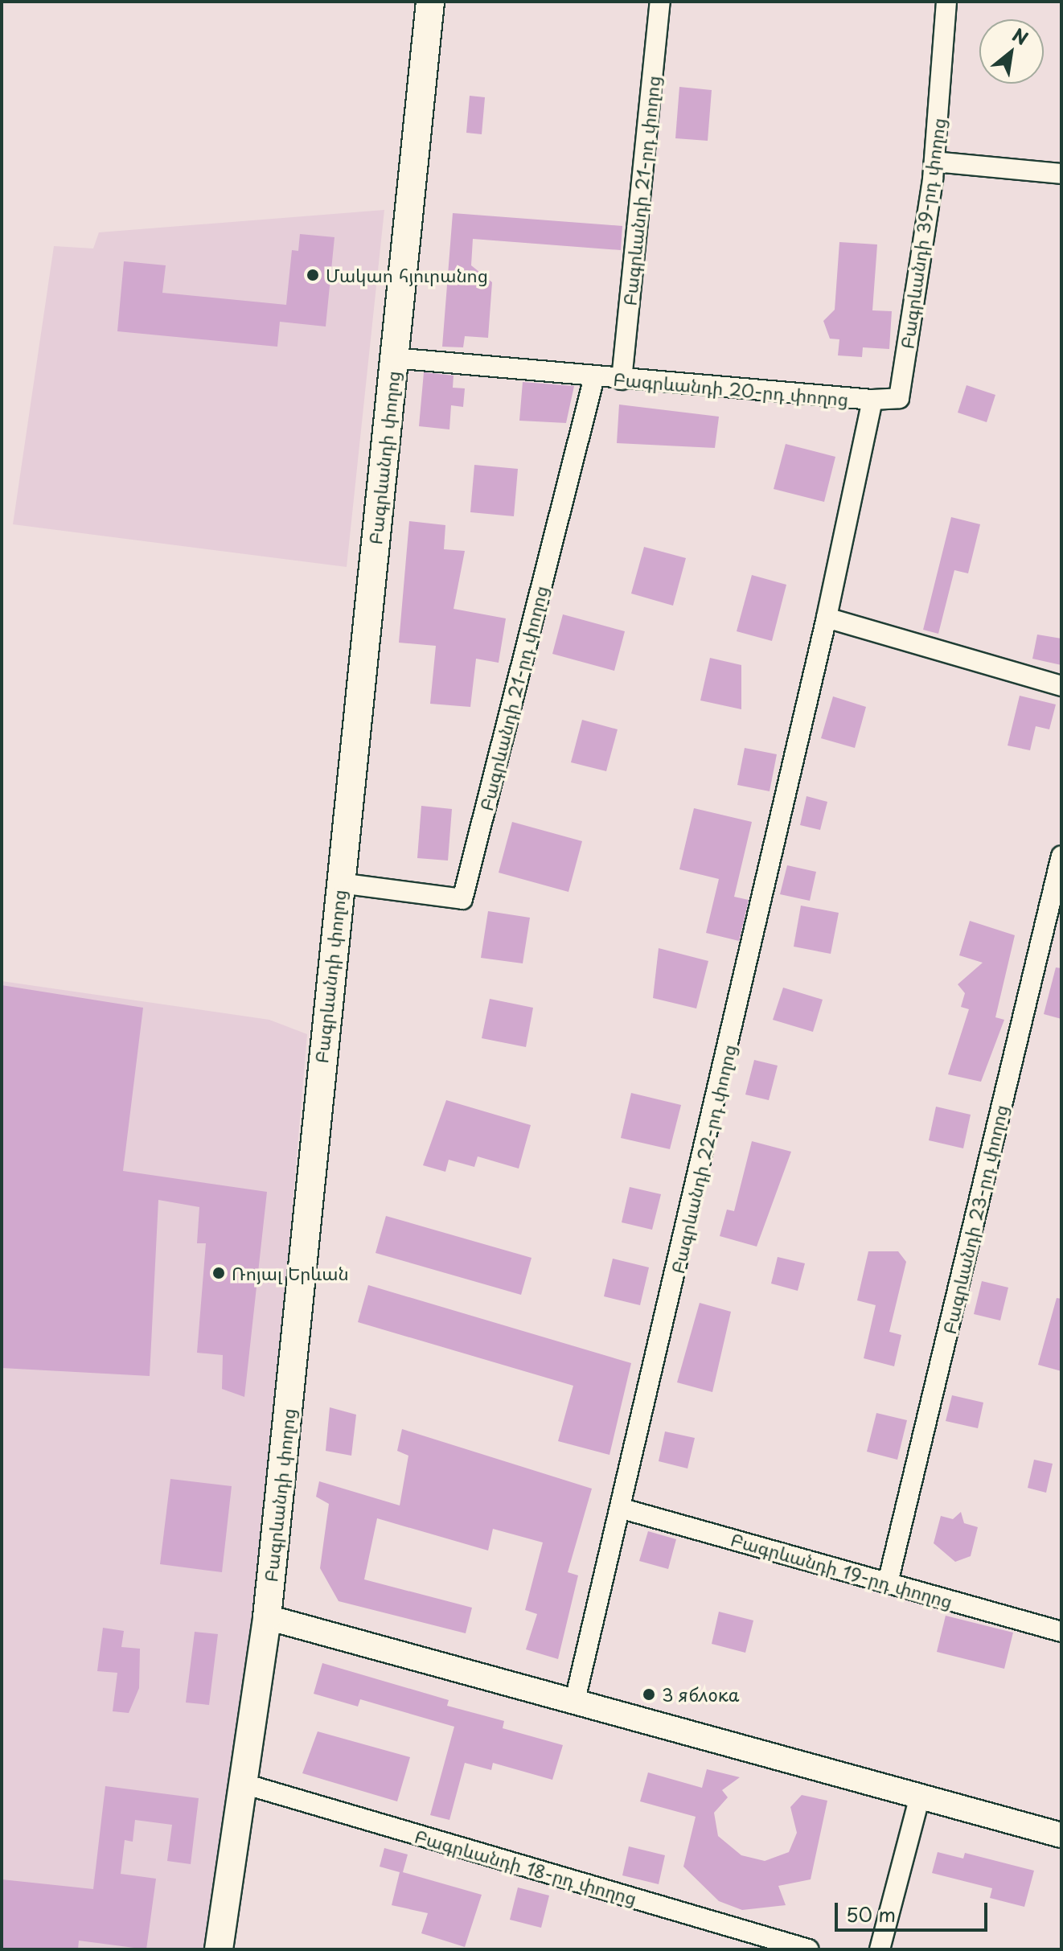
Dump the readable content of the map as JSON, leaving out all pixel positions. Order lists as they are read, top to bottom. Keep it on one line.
{"streets":{"main road":["Բագրևանդի փողոց"],"street":["Բագրևանդի 21-րդ փողոց","Բագրևանդի 39-րդ փողոց","Բագրևանդի 20-րդ փողոց","Բագրևանդի 22-րդ փողոց","Բագրևանդի 23-րդ փողոց","Բագրևանդի 19-րդ փողոց","Բագրևանդի 18-րդ փողոց"]},"crossings":[["Բագրևանդի 21-րդ փողոց","Բագրևանդի 20-րդ փողոց"],["Բագրևանդի 21-րդ փողոց","Բագրևանդի փողոց"],["Բագրևանդի 39-րդ փողոց","Բագրևանդի 20-րդ փողոց"],["Բագրևանդի 20-րդ փողոց","Բագրևանդի փողոց"],["Բագրևանդի 20-րդ փողոց","Բագրևանդի 22-րդ փողոց"],["Բագրևանդի փողոց","Բագրևանդի 18-րդ փողոց"],["Բագրևանդի 22-րդ փողոց","Բագրևանդի 19-րդ փողոց"],["Բագրևանդի 23-րդ փողոց","Բագրևանդի 19-րդ փողոց"]],"places":["Մակաո հյուրանոց","Ռոյալ Երևան","3 яблока"],"scale_bar":"50 m","north":"top right"}
